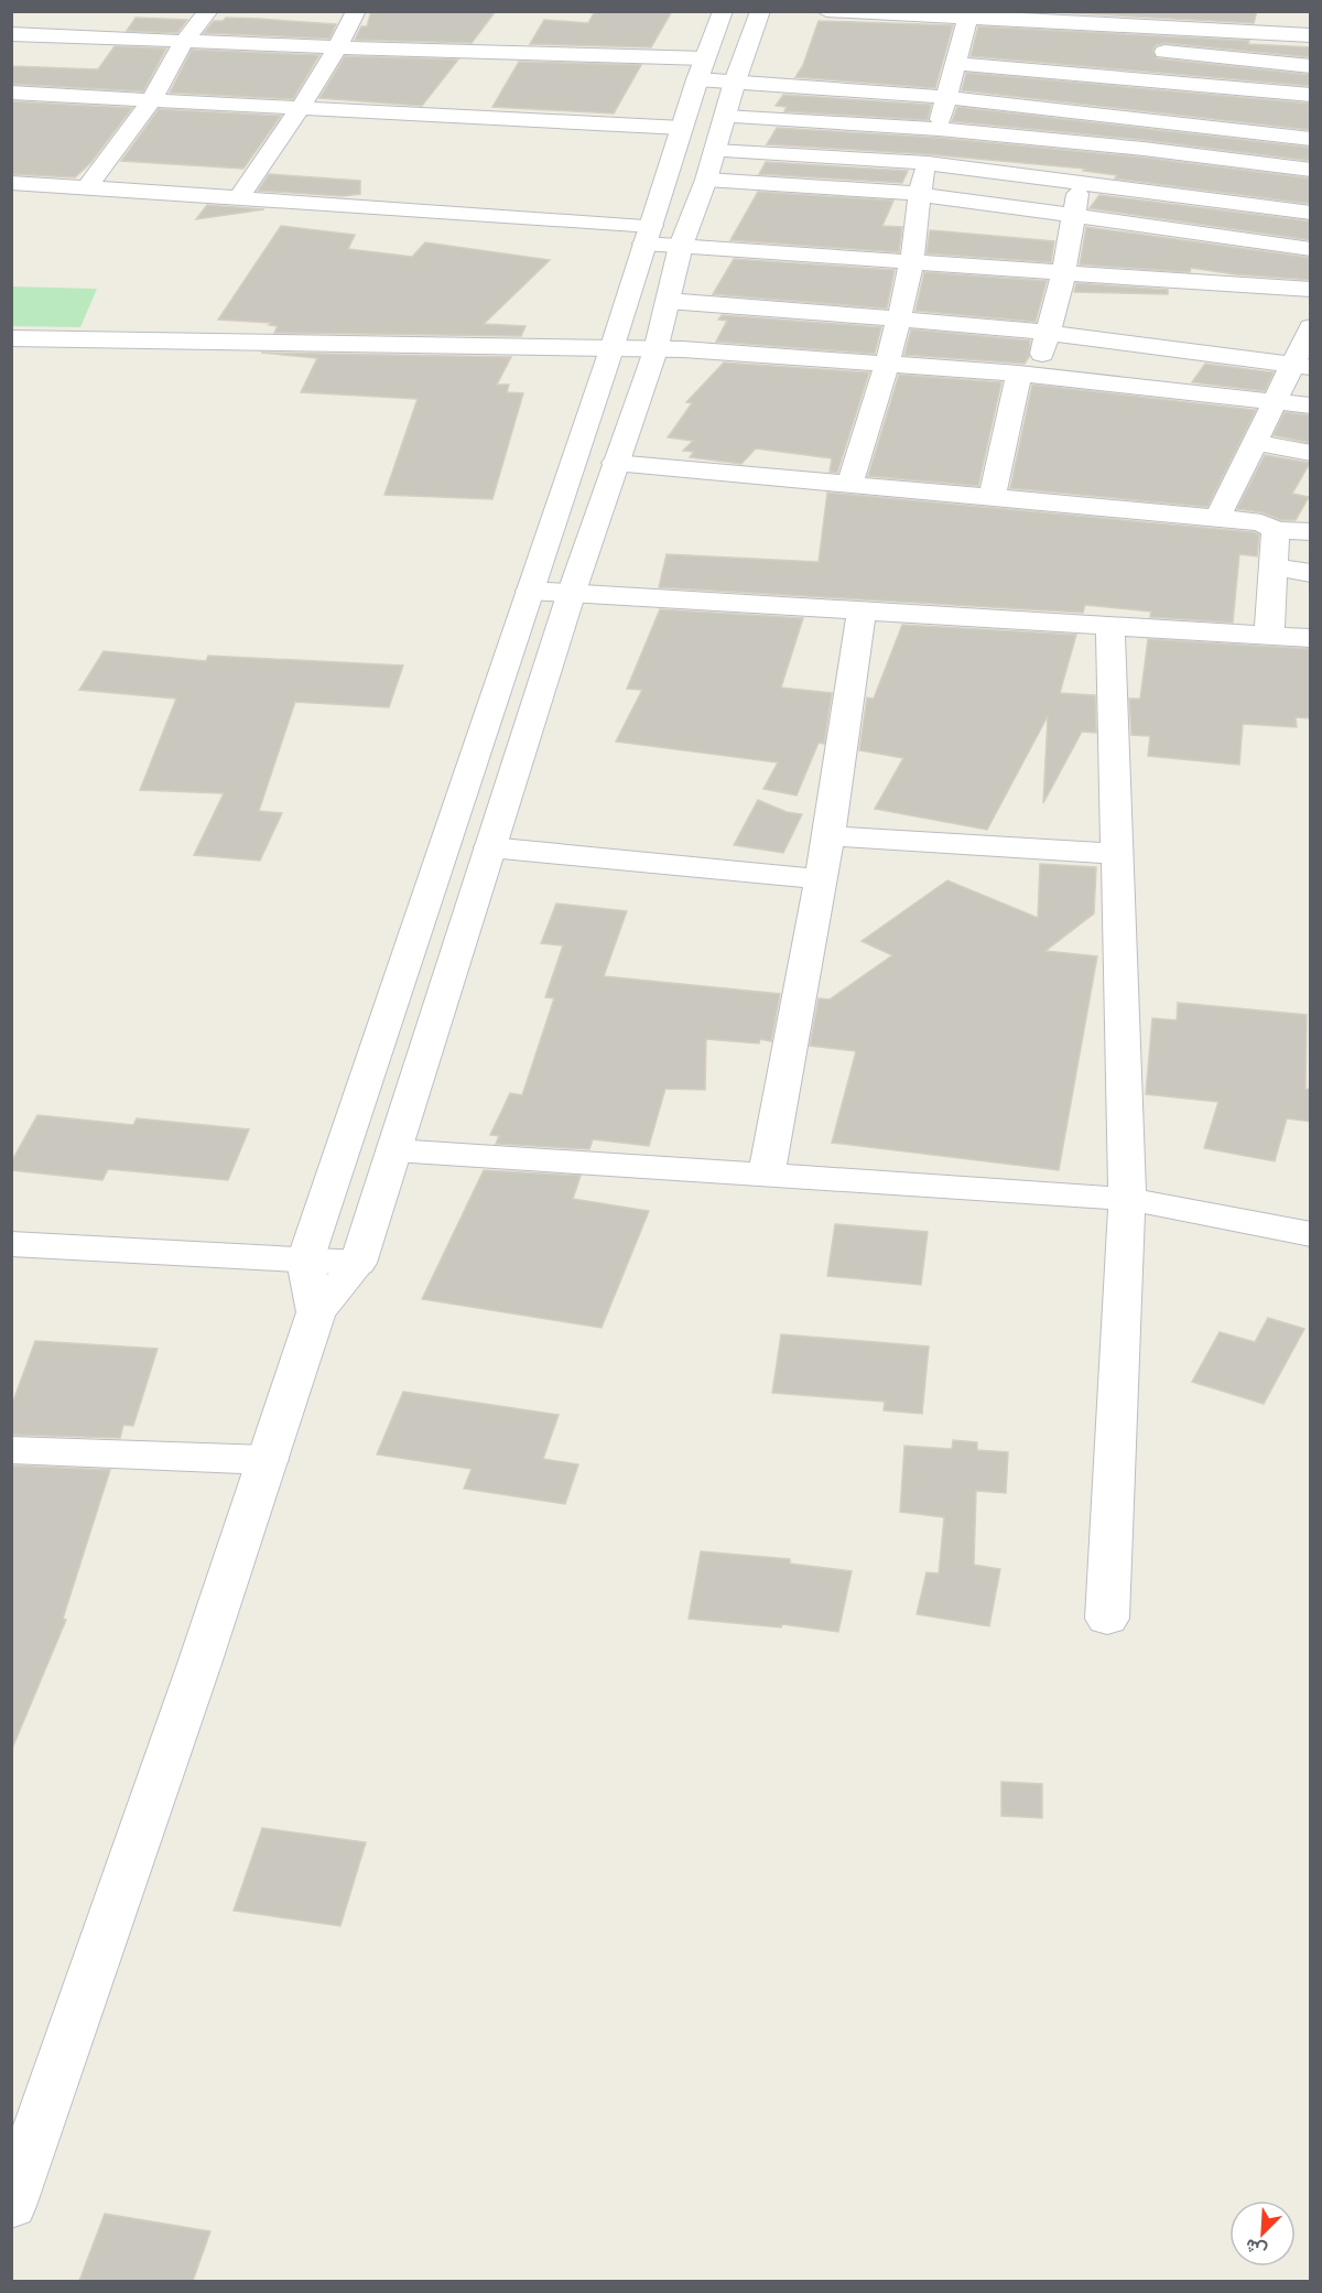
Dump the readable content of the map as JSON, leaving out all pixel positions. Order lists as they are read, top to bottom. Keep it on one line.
{"north":"bottom left"}
